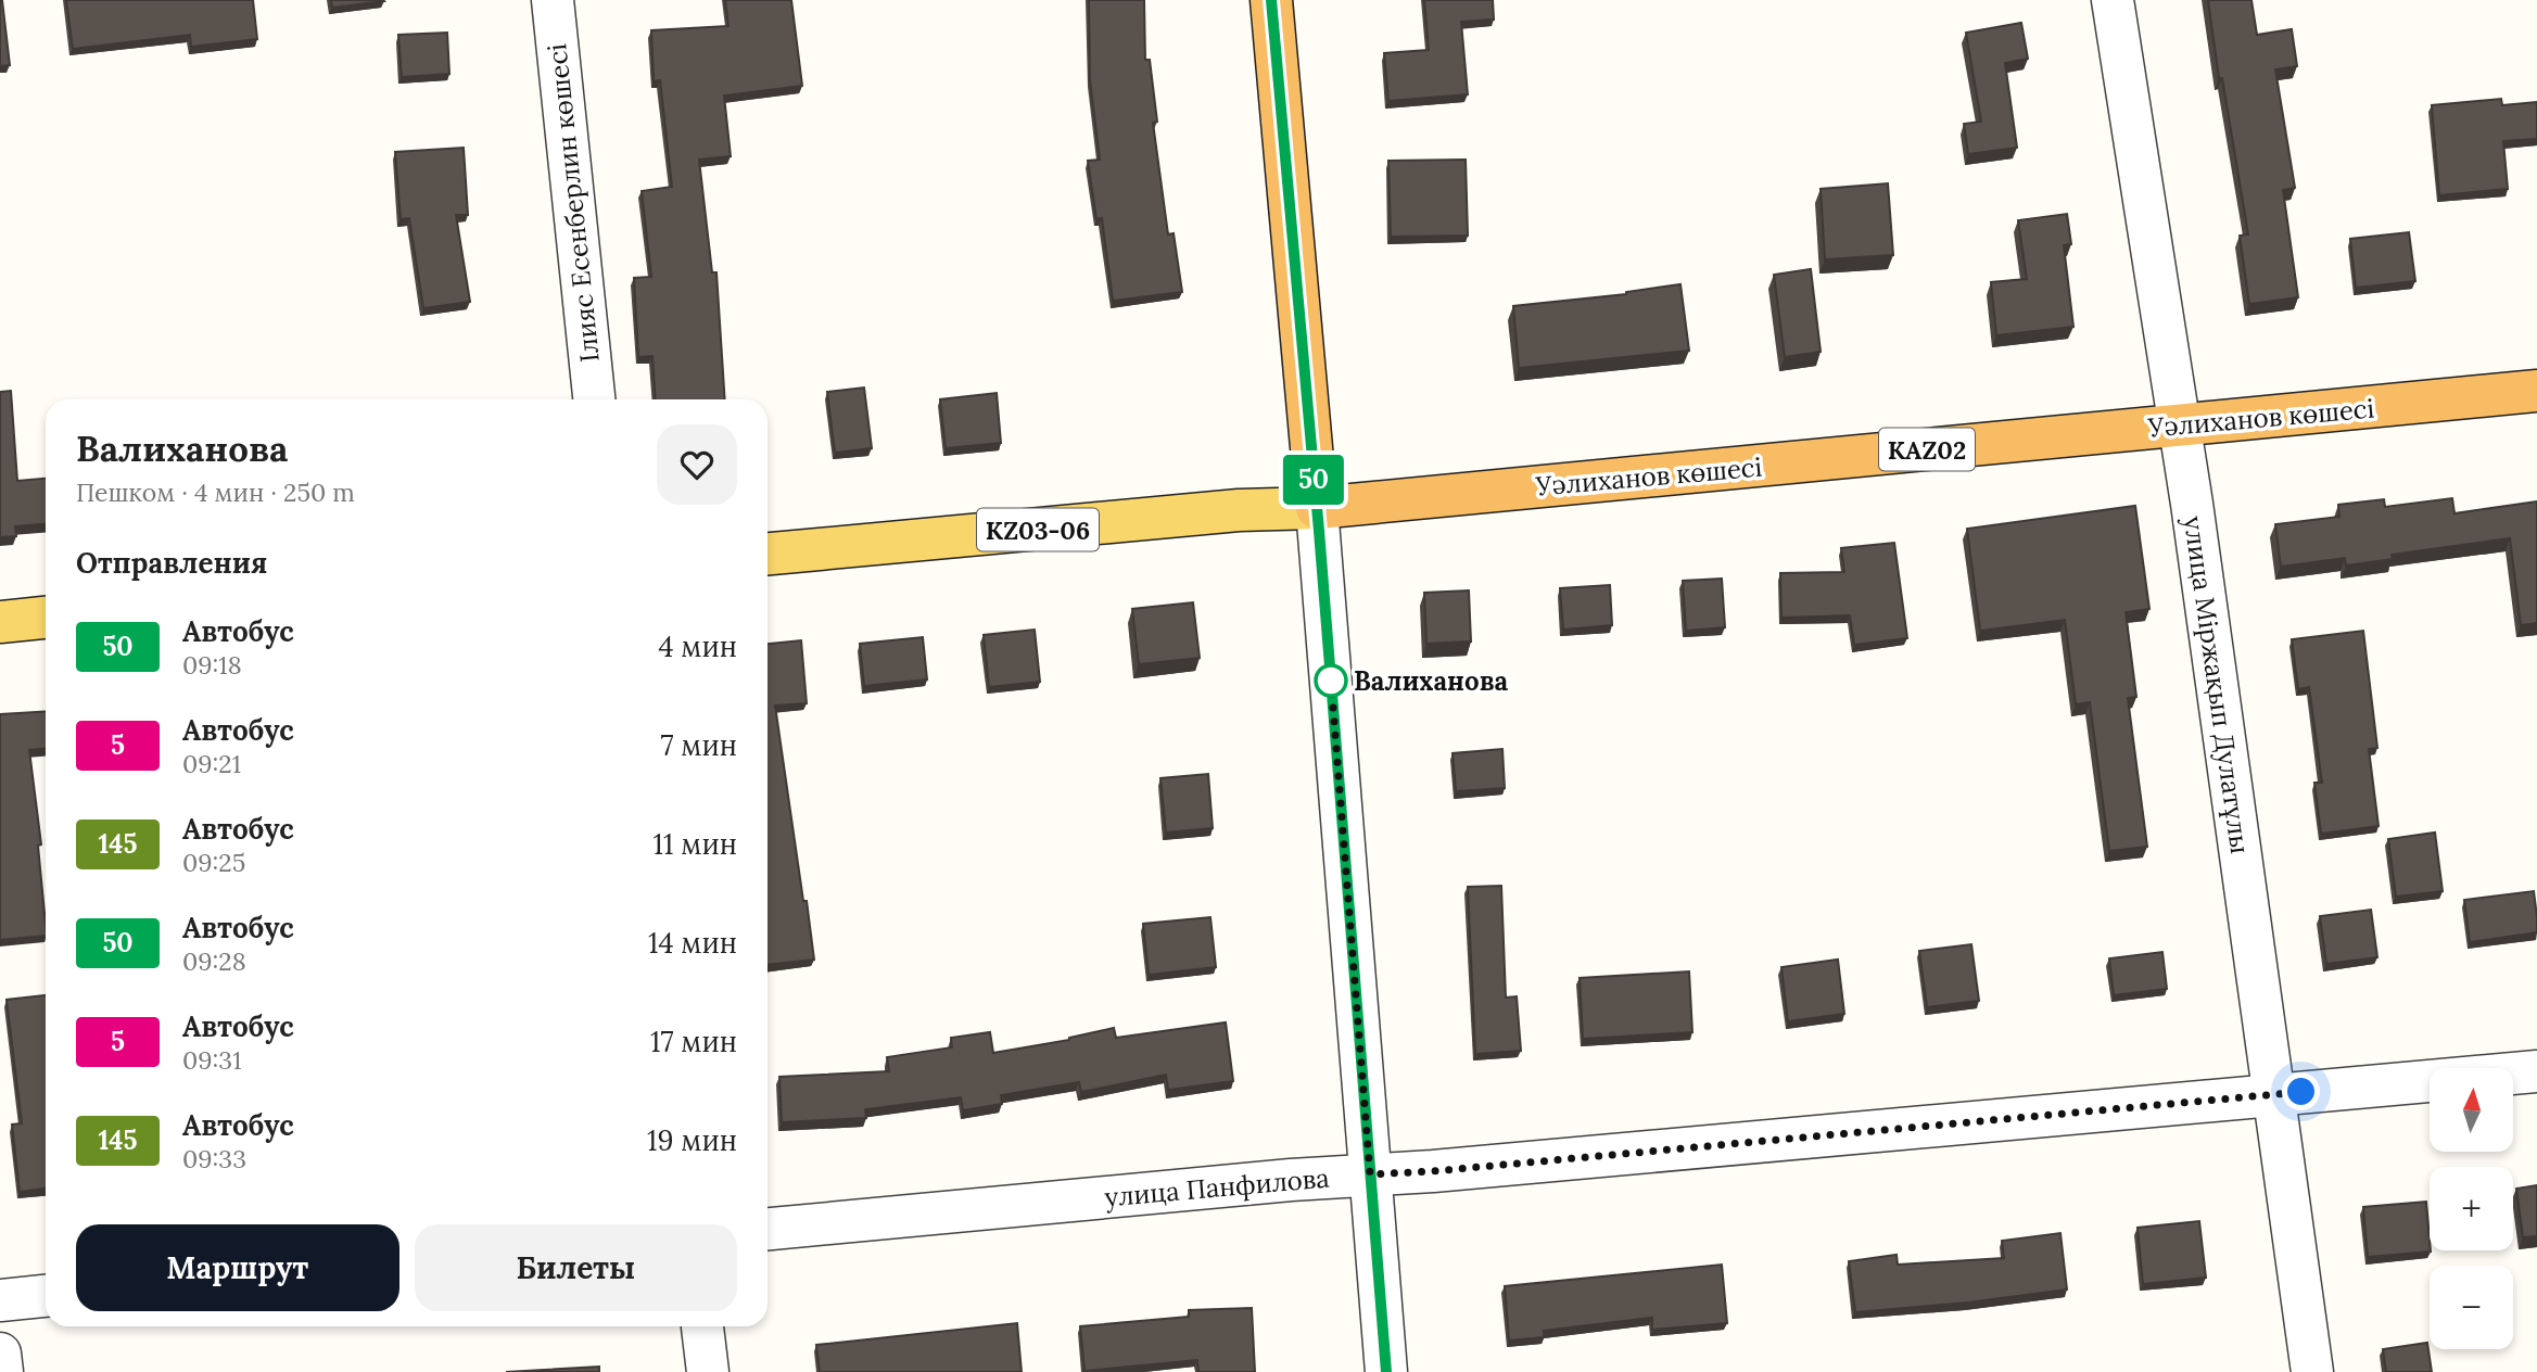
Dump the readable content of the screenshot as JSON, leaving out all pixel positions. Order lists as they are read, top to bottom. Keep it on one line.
{"streets":{"highway":["Уәлиханов көшесі","KАZ02"],"main road":["KZ03-06"],"street":["Ілияс Есенберлин көшесі","улица Міржақып Дулатұлы","улица Панфилова"]},"crossings":[["Уәлиханов көшесі","улица Міржақып Дулатұлы"],["улица Міржақып Дулатұлы","улица Панфилова"]],"places":["Валиханова"],"lines":["bus line 50"],"north":"top","page":{"on_map":"50","heading":[["Валиханова","Пешком · 4 мин · 250 m"],"Отправления"],"list":[{"mark":"50","name":"Автобус","note":"09:18","value":"4 мин"},{"mark":"5","name":"Автобус","note":"09:21","value":"7 мин"},{"mark":"145","name":"Автобус","note":"09:25","value":"11 мин"},{"mark":"50","name":"Автобус","note":"09:28","value":"14 мин"},{"mark":"5","name":"Автобус","note":"09:31","value":"17 мин"},{"mark":"145","name":"Автобус","note":"09:33","value":"19 мин"}],"map_buttons":["+","−"],"buttons":["Маршрут","Билеты"]}}
